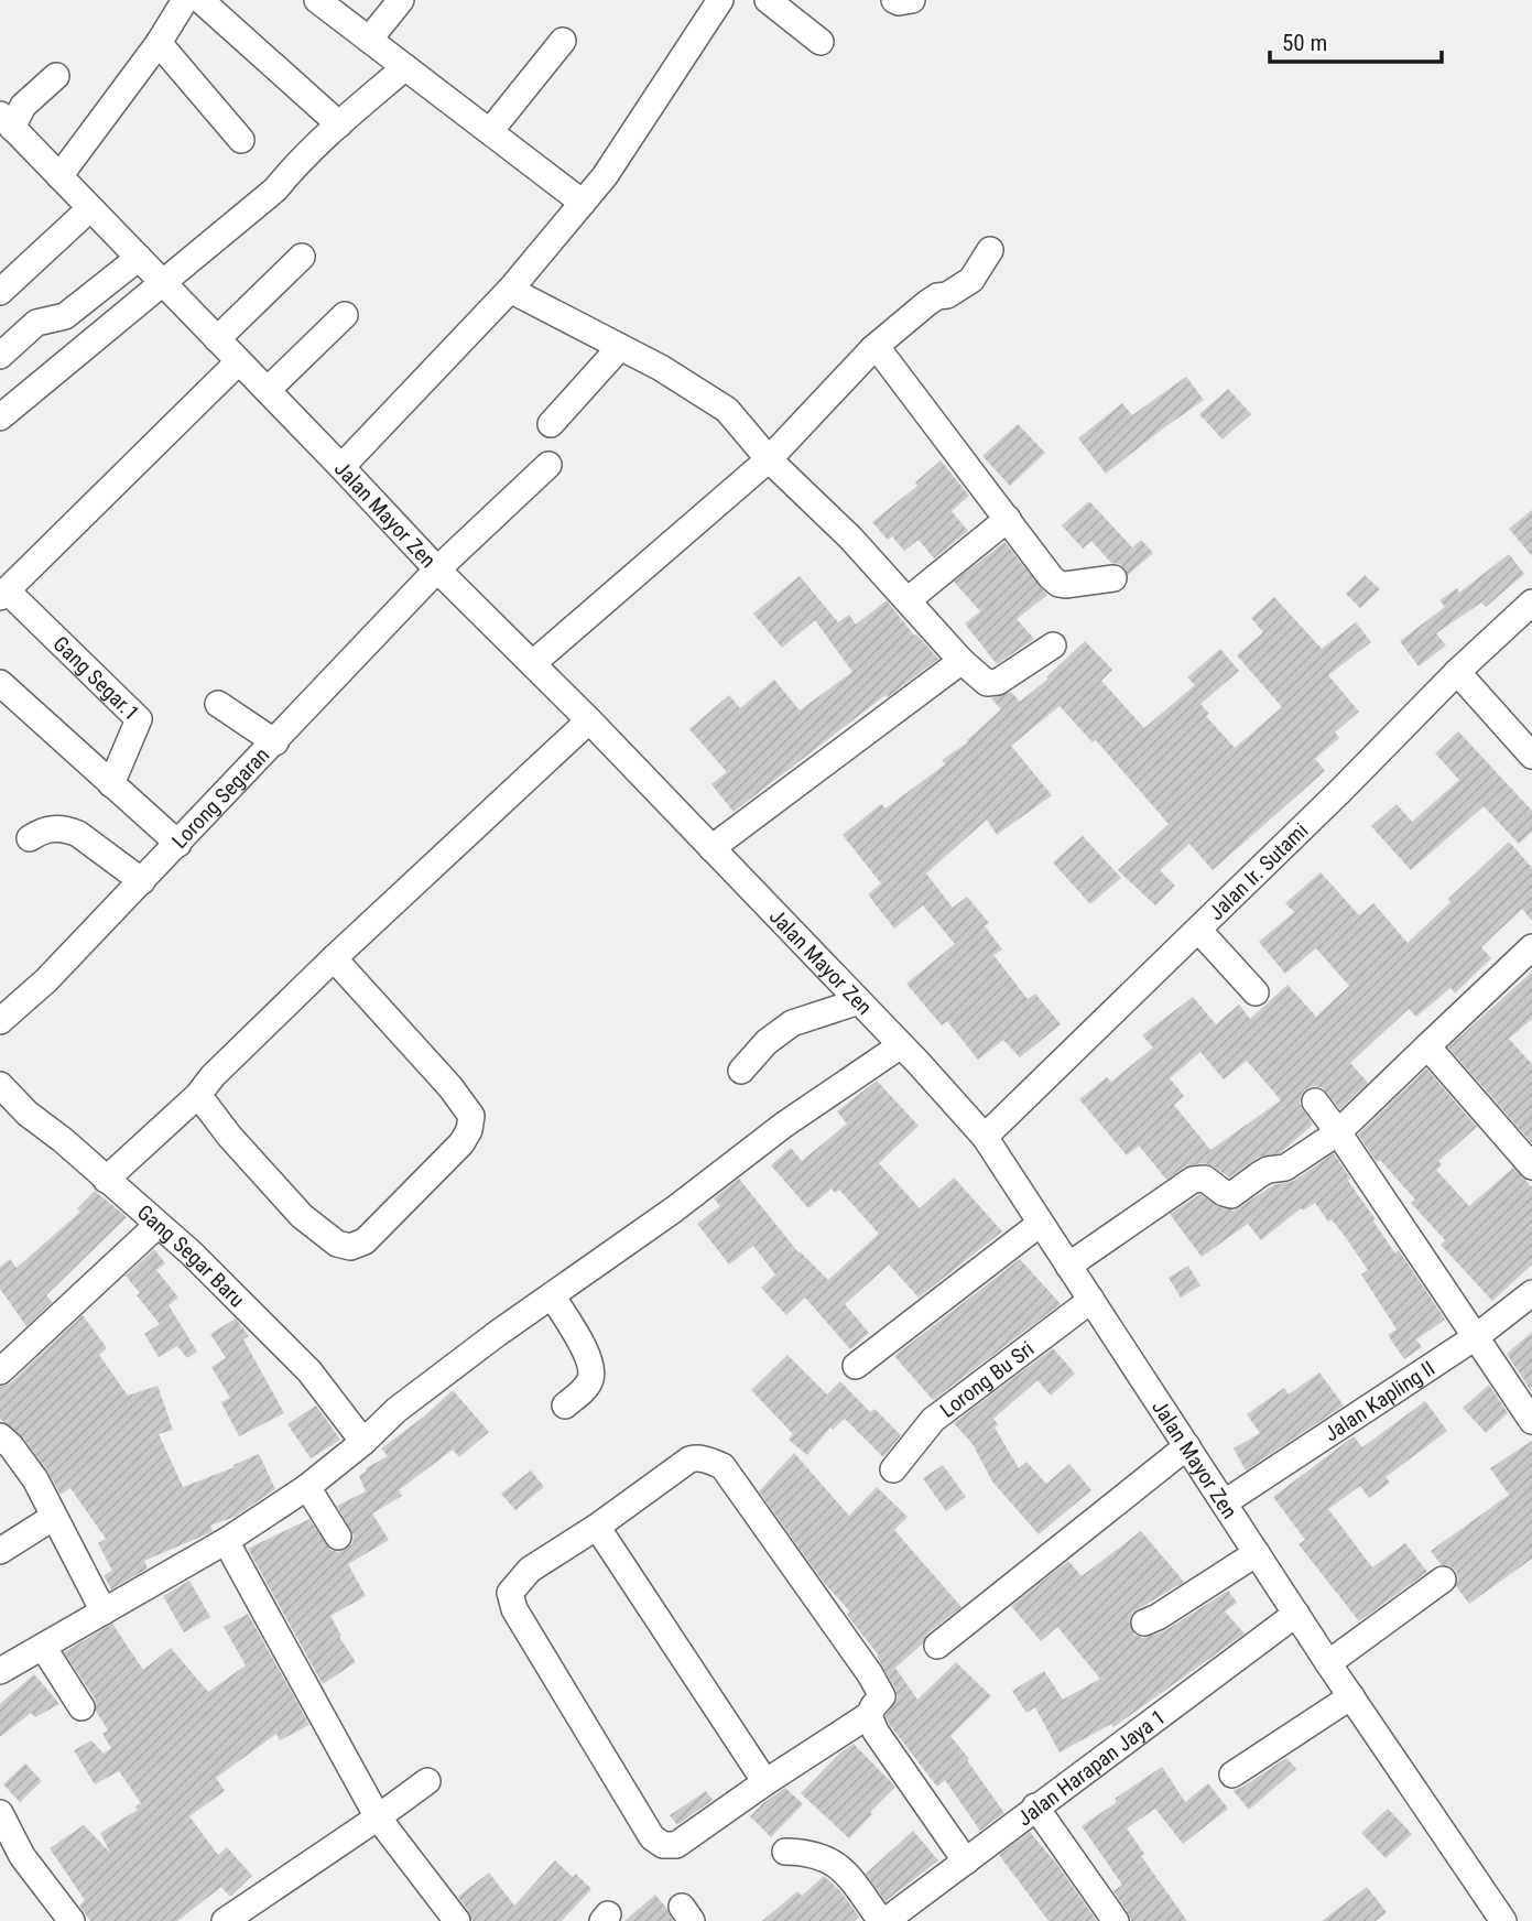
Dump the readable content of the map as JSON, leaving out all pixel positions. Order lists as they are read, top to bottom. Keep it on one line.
{"streets":{"street":["Jalan Mayor Zen","Gang Segar.1","Lorong Segaran","Jalan Ir. Sutami","Gang Segar Baru","Lorong Bu Sri","Jalan Kapling II","Jalan Harapan Jaya 1"]},"crossings":[["Jalan Mayor Zen","Lorong Segaran"],["Jalan Mayor Zen","Jalan Ir. Sutami"],["Jalan Mayor Zen","Lorong Bu Sri"],["Jalan Mayor Zen","Jalan Kapling II"],["Jalan Mayor Zen","Jalan Harapan Jaya 1"]],"scale_bar":"50 m"}
